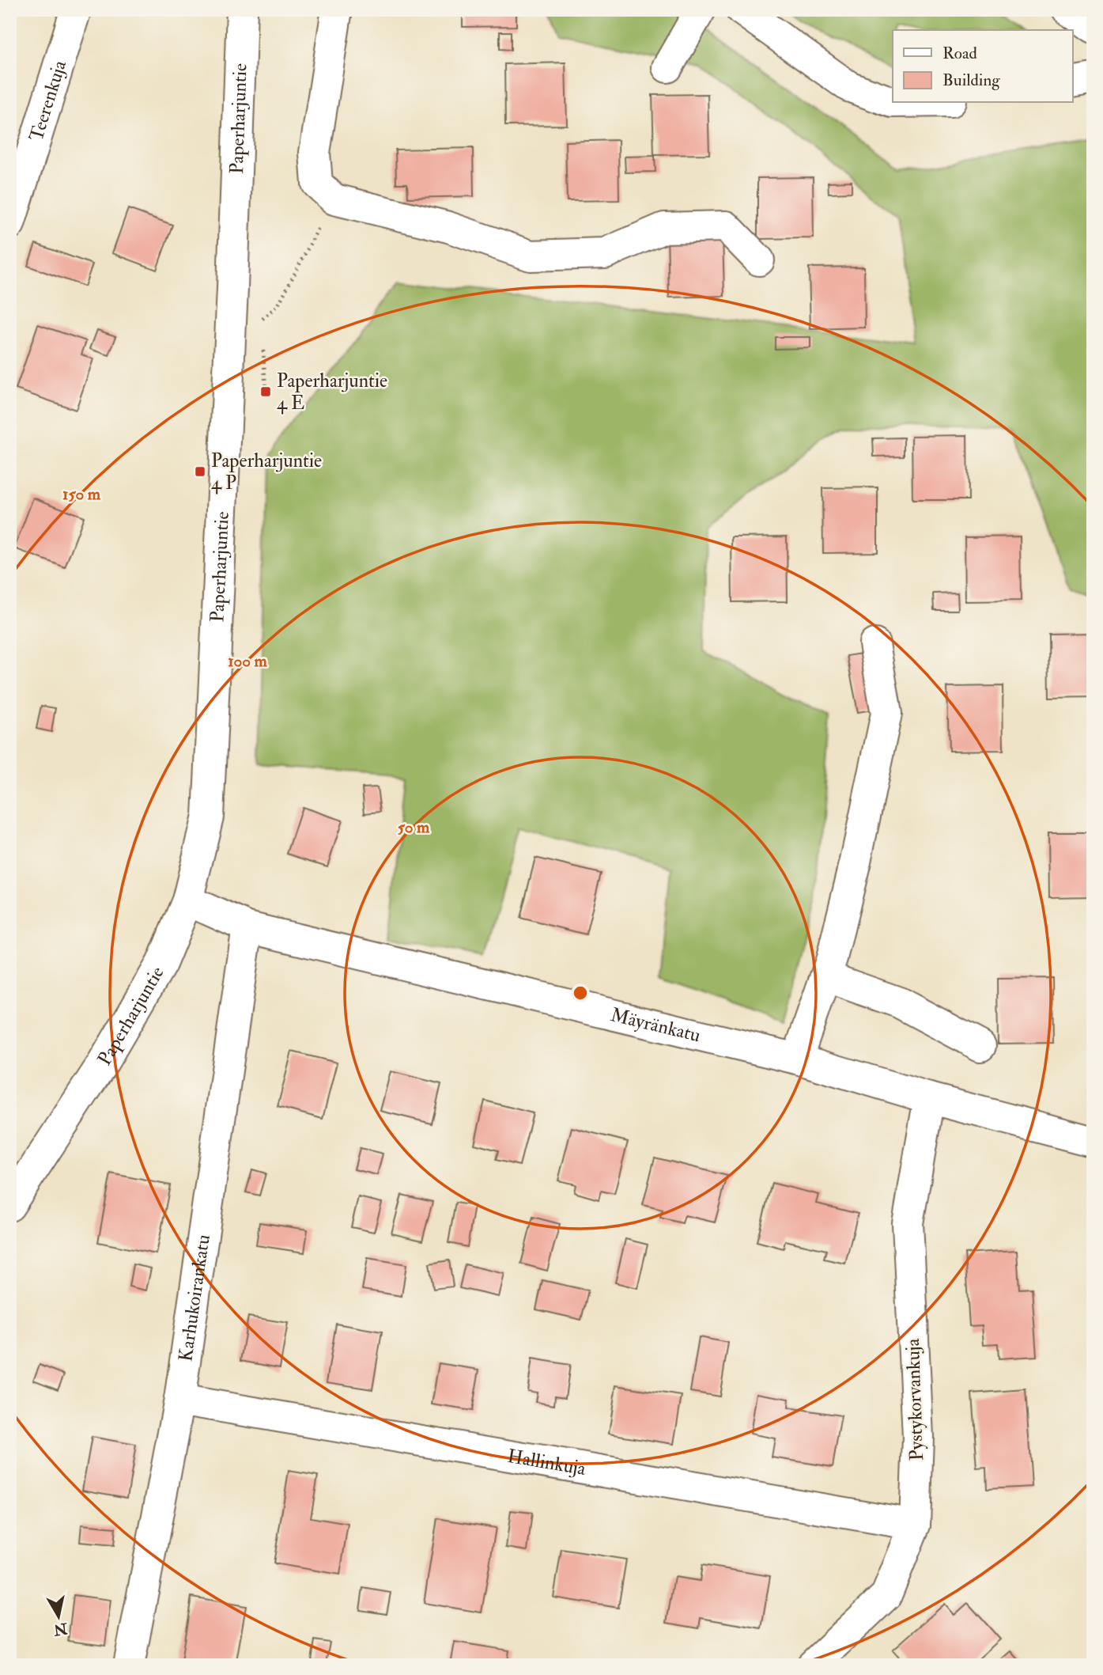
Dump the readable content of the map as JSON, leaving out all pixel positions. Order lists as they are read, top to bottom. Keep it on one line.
{"streets":{"street":["Teerenkuja","Paperharjuntie","Mäyränkatu","Karhukoirankatu","Pystykorvankuja","Hallinkuja"]},"crossings":[["Paperharjuntie","Mäyränkatu"],["Mäyränkatu","Karhukoirankatu"],["Mäyränkatu","Pystykorvankuja"],["Karhukoirankatu","Hallinkuja"],["Pystykorvankuja","Hallinkuja"]],"places":{"transit":["Paperharjuntie 4 E","Paperharjuntie 4 P"]},"legend":["Road","Building"],"north":"bottom","rings":["150 m","100 m","50 m"]}
